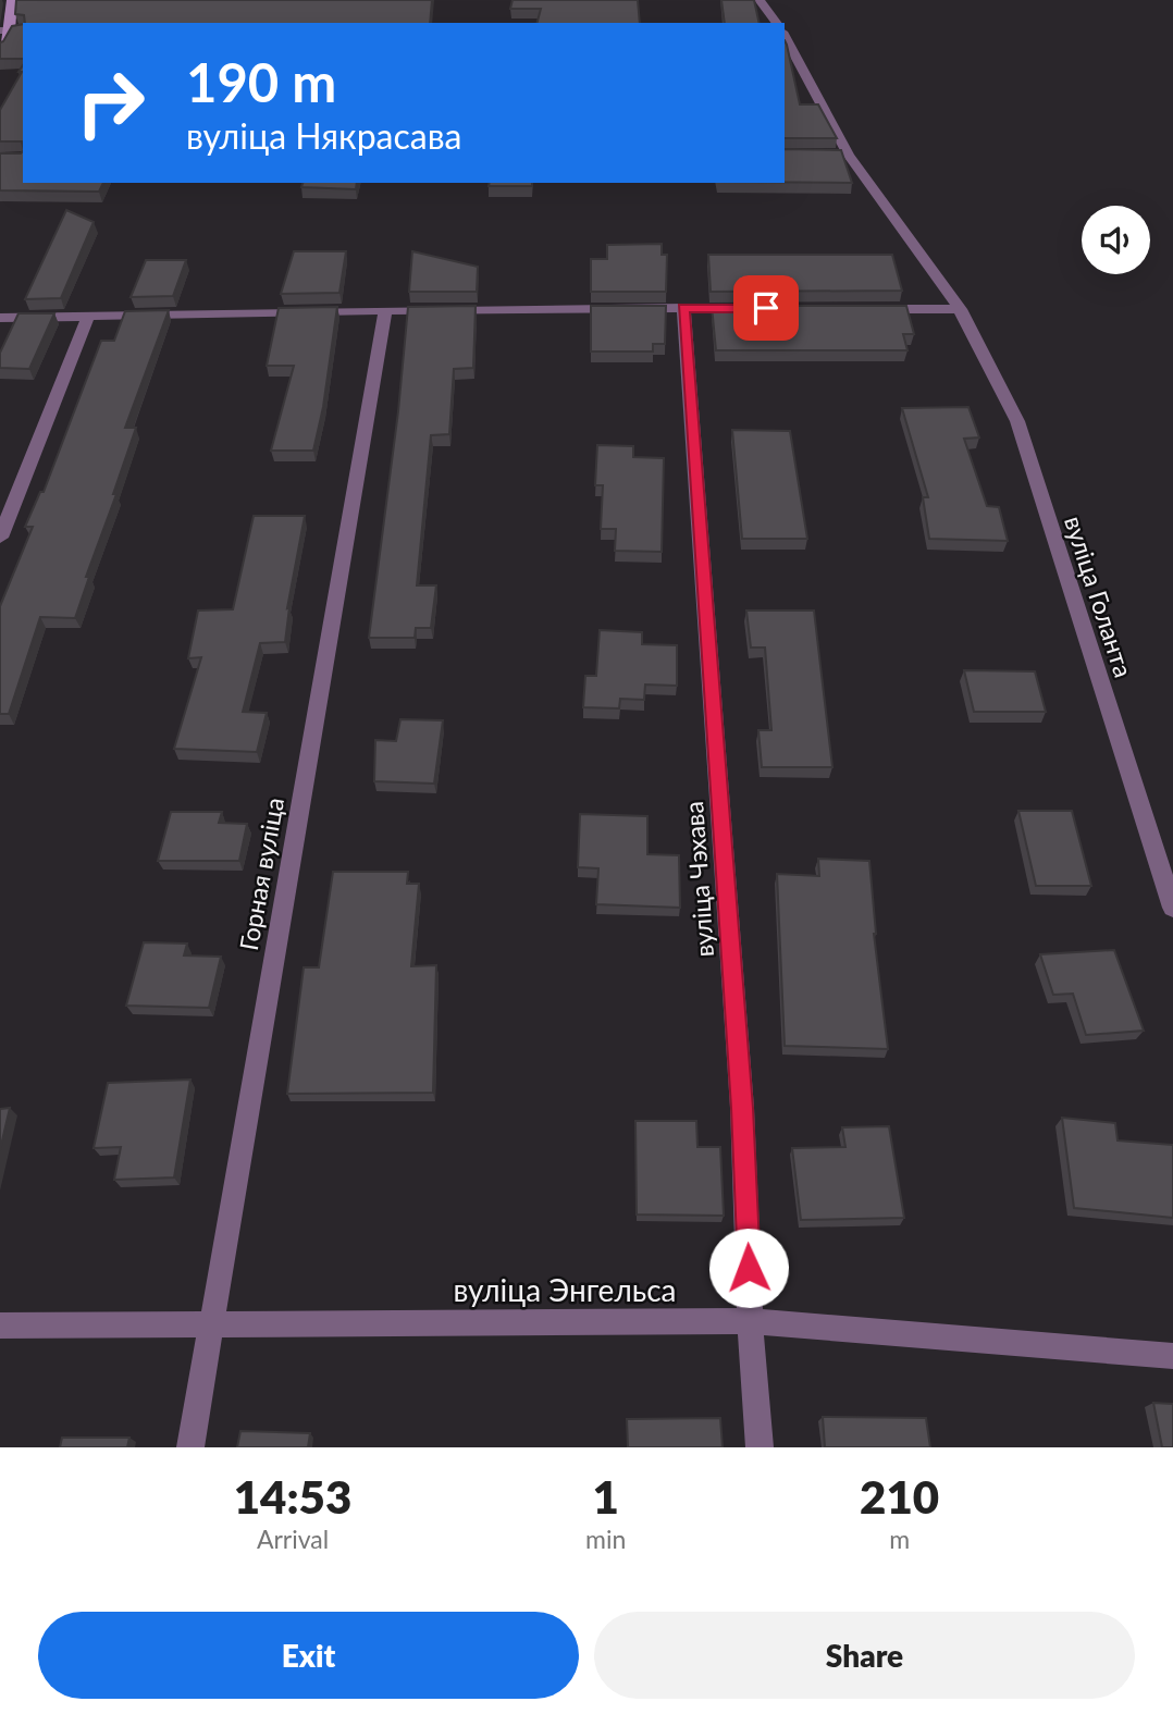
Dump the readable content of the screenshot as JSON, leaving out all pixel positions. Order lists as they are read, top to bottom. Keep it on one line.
{"streets":{"street":["вуліца Голанта","Горная вуліца","вуліца Чэхава","вуліца Энгельса"]},"crossings":[["Горная вуліца","вуліца Энгельса"],["вуліца Чэхава","вуліца Энгельса"]],"page":{"turn":["190 m","вуліца Някрасава"],"eta":["14:53","Arrival","1","min","210","m"],"buttons":["Exit","Share"]}}
